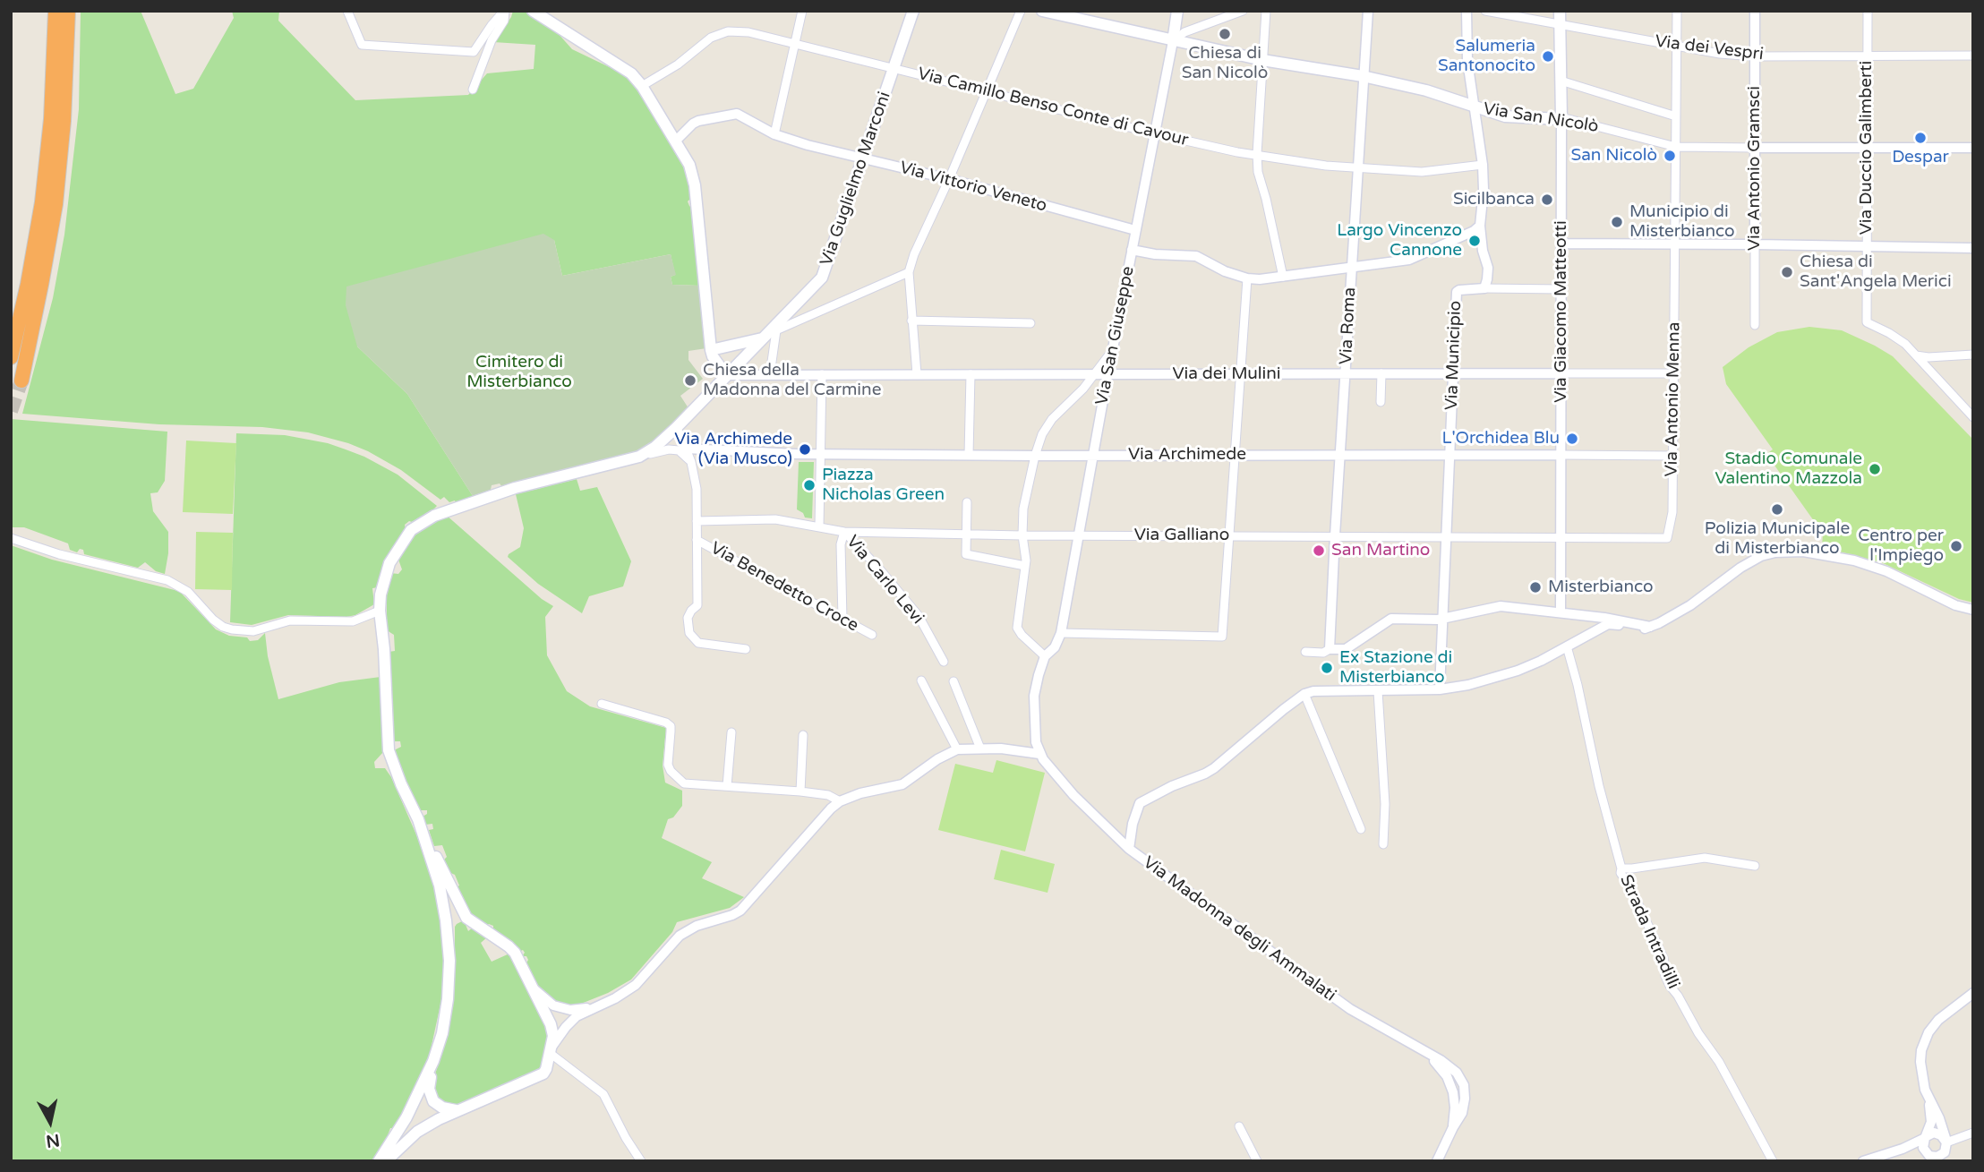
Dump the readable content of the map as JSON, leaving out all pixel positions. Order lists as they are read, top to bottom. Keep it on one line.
{"streets":{"main road":["Via San Nicolò","Via Guglielmo Marconi","Via Giacomo Matteotti","Via San Giuseppe"],"street":["Via dei Vespri","Via Camillo Benso Conte di Cavour","Via Duccio Galimberti","Via Antonio Gramsci","Via Vittorio Veneto","Via Roma","Via Municipio","Via dei Mulini","Via Antonio Menna","Via Archimede","Via Galliano","Via Carlo Levi","Via Benedetto Croce","Via Madonna degli Ammalati","Strada Intradilli"]},"crossings":[["Via dei Vespri","Via Duccio Galimberti"],["Via dei Vespri","Via Antonio Gramsci"],["Via dei Vespri","Via Giacomo Matteotti"],["Via Camillo Benso Conte di Cavour","Via Guglielmo Marconi"],["Via Camillo Benso Conte di Cavour","Via Roma"],["Via Camillo Benso Conte di Cavour","Via San Giuseppe"],["Via Camillo Benso Conte di Cavour","Via Municipio"],["Via San Nicolò","Via Duccio Galimberti"],["Via San Nicolò","Via Antonio Gramsci"],["Via San Nicolò","Via Giacomo Matteotti"],["Via San Nicolò","Via Roma"],["Via San Nicolò","Via San Giuseppe"],["Via San Nicolò","Via Municipio"],["Via San Nicolò","Via Antonio Menna"],["Via Guglielmo Marconi","Via Vittorio Veneto"],["Via Guglielmo Marconi","Via dei Mulini"],["Via Vittorio Veneto","Via San Giuseppe"],["Via Giacomo Matteotti","Via dei Mulini"],["Via Giacomo Matteotti","Via Archimede"],["Via Giacomo Matteotti","Via Galliano"],["Via Roma","Via dei Mulini"],["Via Roma","Via Archimede"],["Via Roma","Via Galliano"],["Via San Giuseppe","Via dei Mulini"],["Via San Giuseppe","Via Archimede"],["Via San Giuseppe","Via Galliano"],["Via Municipio","Via dei Mulini"],["Via Municipio","Via Archimede"],["Via Municipio","Via Galliano"],["Via dei Mulini","Via Antonio Menna"],["Via Antonio Menna","Via Archimede"],["Via Antonio Menna","Via Galliano"],["Via Galliano","Via Carlo Levi"]],"parks":["Cimitero di Misterbianco"],"places":["Chiesa di San Nicolò","Salumeria Santonocito","Despar","San Nicolò","Sicilbanca","Municipio di Misterbianco","Largo Vincenzo Cannone","Chiesa di Sant'Angela Merici","Chiesa della Madonna del Carmine","L'Orchidea Blu","Via Archimede (Via Musco)","Stadio Comunale Valentino Mazzola","Piazza Nicholas Green","Polizia Municipale di Misterbianco","Centro per l'Impiego","San Martino","Misterbianco","Ex Stazione di Misterbianco"],"north":"bottom"}
